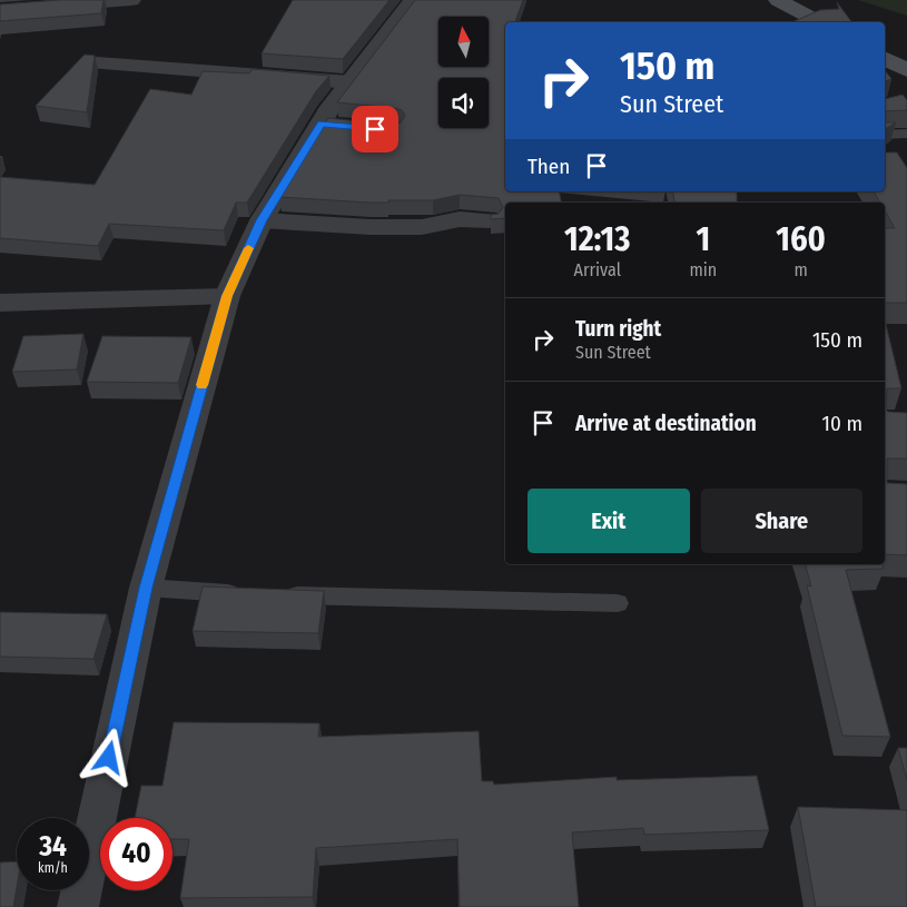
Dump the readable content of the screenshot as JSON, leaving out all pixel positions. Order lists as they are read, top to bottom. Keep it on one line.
{"north":"top","page":{"turn":["150 m","Sun Street"],"then":"Then","eta":["12:13","Arrival","1","min","160","m"],"list":[{"name":"Turn right","note":"Sun Street","value":"150 m"},{"name":"Arrive at destination","value":"10 m"}],"buttons":["Exit","Share"],"speed":"34 km/h","limit":"40"}}
